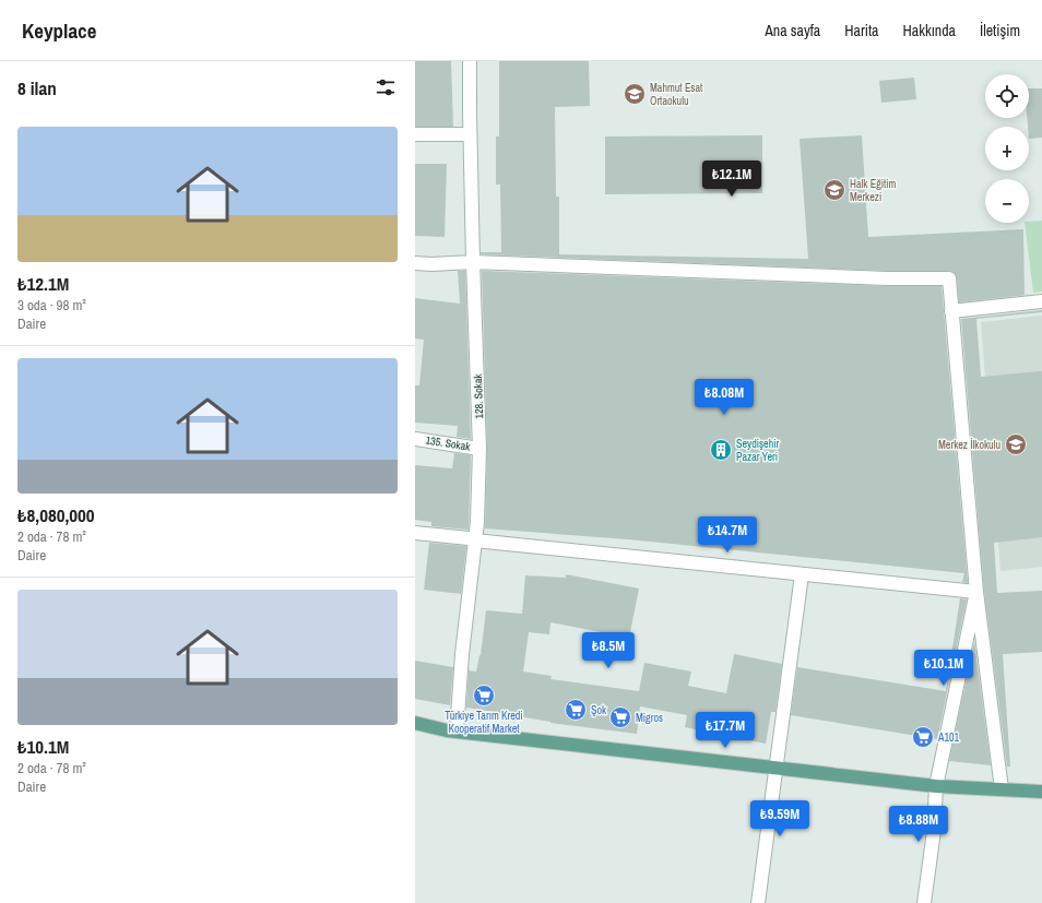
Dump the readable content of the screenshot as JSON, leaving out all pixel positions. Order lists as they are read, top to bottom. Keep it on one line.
{"streets":{"street":["128. Sokak","135. Sokak"]},"crossings":[["128. Sokak","135. Sokak"]],"places":{"school or university":["Mahmut Esat Ortaokulu","Halk Eğitim Merkezi","Merkez İlkokulu"],"building":["Seydişehir Pazar Yeri"],"supermarket":["Türkiye Tarım Kredi Kooperatif Market","Şok","Migros","A101"]},"page":{"header":"Keyplace","nav":["Ana sayfa","Harita","Hakkında","İletişim"],"heading":"8 ilan","map_buttons":["+","−"],"list":[{"name":"₺12.1M","note":"3 oda · 98 m² · Daire"},{"name":"₺8,080,000","note":"2 oda · 78 m² · Daire"},{"name":"₺10.1M","note":"2 oda · 78 m² · Daire"}],"price":["₺12.1M","₺8.08M","₺14.7M","₺8.5M","₺10.1M","₺17.7M","₺9.59M","₺8.88M"]}}
